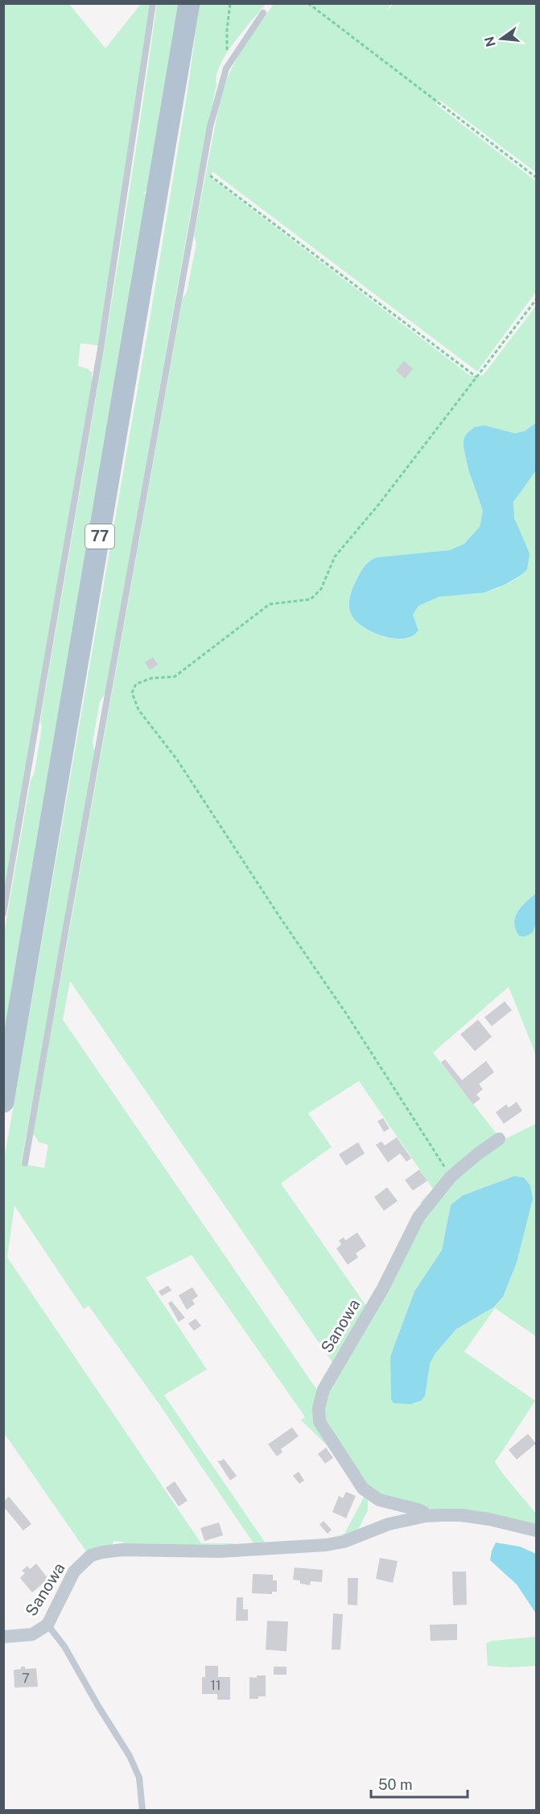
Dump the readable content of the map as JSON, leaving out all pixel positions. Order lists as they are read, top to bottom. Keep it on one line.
{"streets":{"main road":["77"],"street":["Sanowa"]},"house_numbers":["7","11"],"scale_bar":"50 m","north":"left"}
